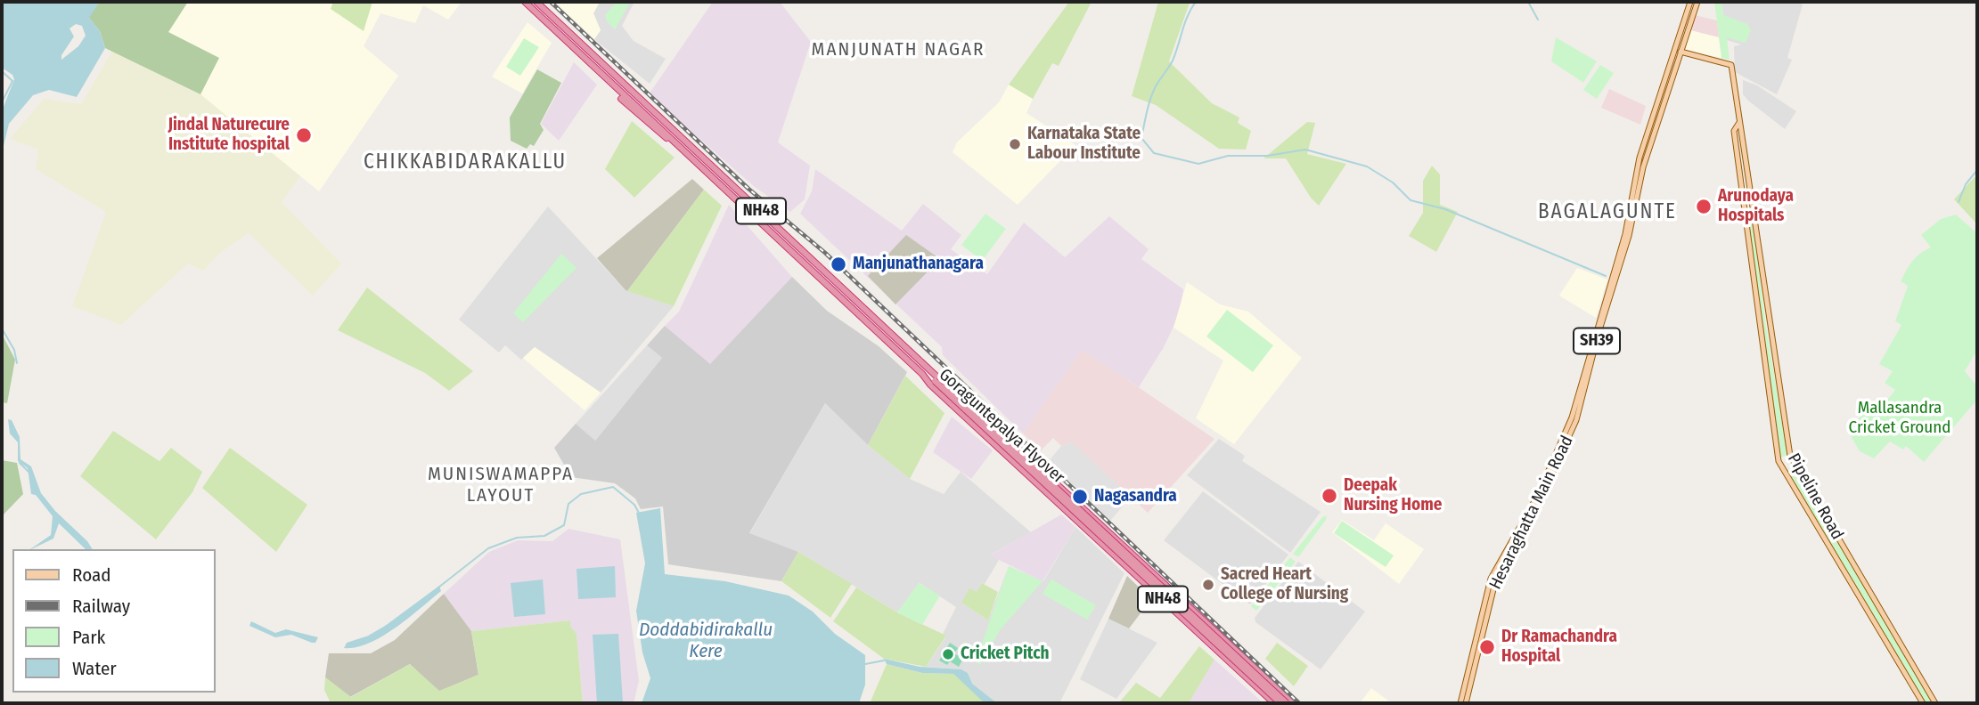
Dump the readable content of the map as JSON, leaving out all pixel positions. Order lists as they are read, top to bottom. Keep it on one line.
{"streets":{"highway":["NH48","Goraguntepalya Flyover"],"main road":["SH39","Pipeline Road","Hesaraghatta Main Road"]},"crossings":[["NH48","Goraguntepalya Flyover"]],"districts":["MANJUNATH NAGAR","CHIKKABIDARAKALLU","BAGALAGUNTE","MUNISWAMAPPA LAYOUT"],"water":["Doddabidirakallu Kere"],"parks":["Mallasandra Cricket Ground"],"places":["Jindal Naturecure Institute hospital","Karnataka State Labour Institute","Arunodaya Hospitals","Manjunathanagara","Deepak Nursing Home","Nagasandra","Sacred Heart College of Nursing","Dr Ramachandra Hospital","Cricket Pitch"],"legend":["Road","Railway","Park","Water"]}
